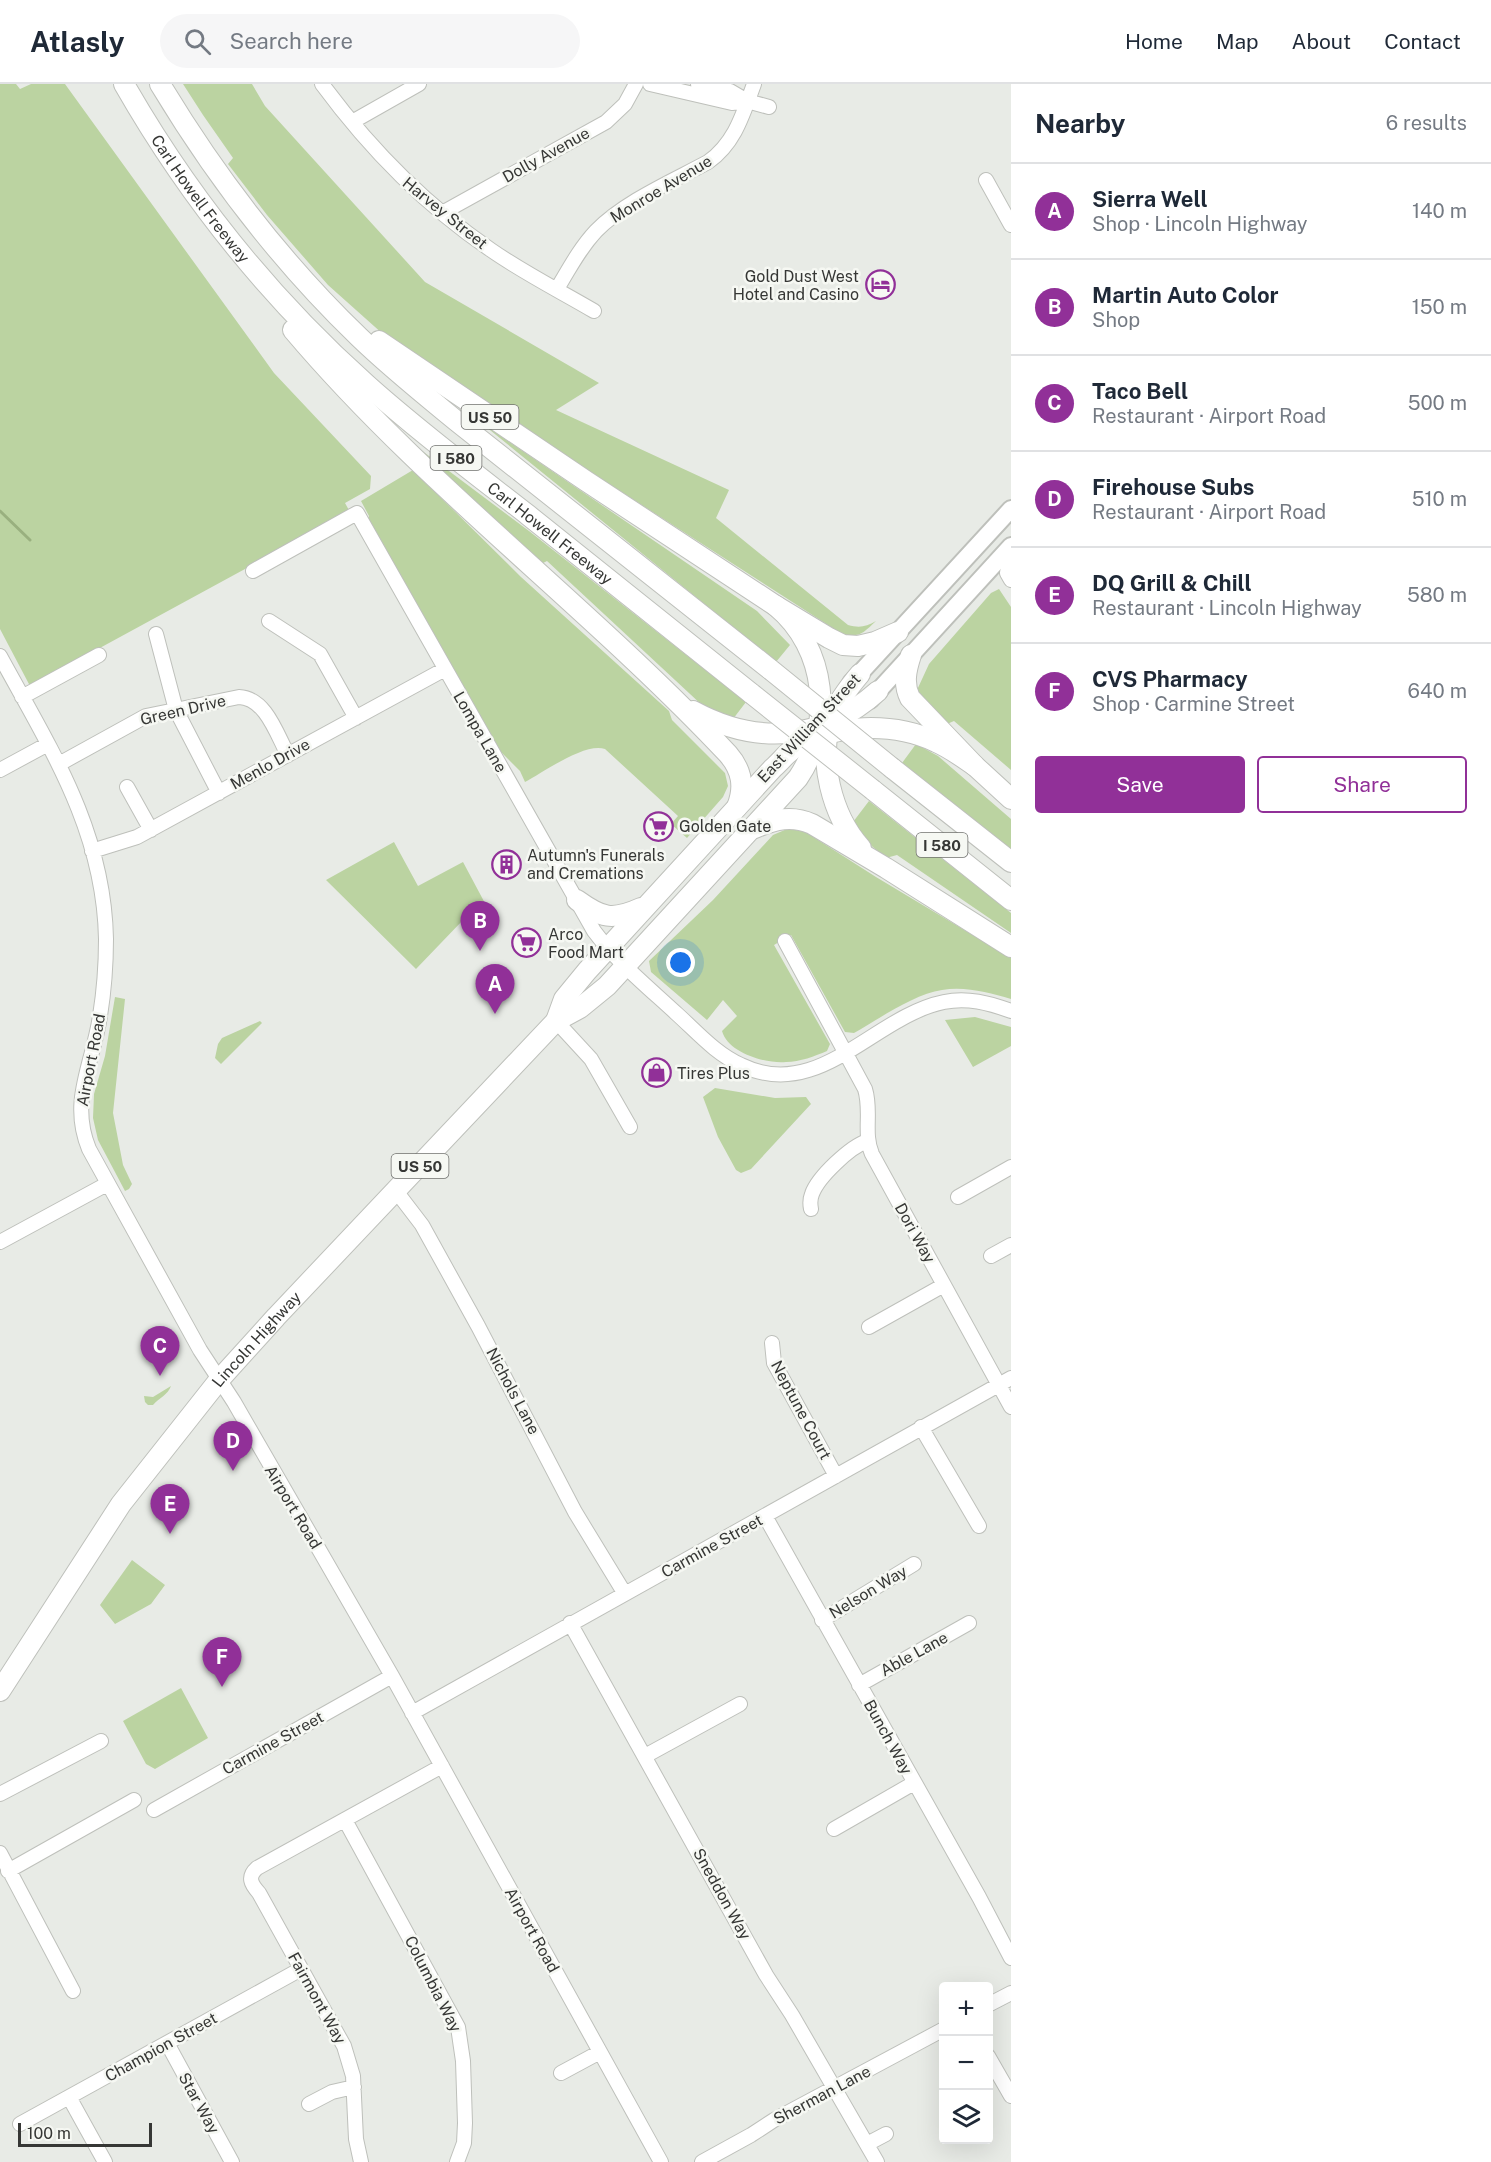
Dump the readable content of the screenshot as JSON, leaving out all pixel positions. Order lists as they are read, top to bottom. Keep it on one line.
{"streets":{"highway":["Carl Howell Freeway","US 50","I 580","East William Street","Lincoln Highway"],"street":["Dolly Avenue","Monroe Avenue","Harvey Street","Green Drive","Lompa Lane","Menlo Drive","Airport Road","Dori Way","Nichols Lane","Neptune Court","Carmine Street","Nelson Way","Able Lane","Bunch Way","Sneddon Way","Columbia Way","Fairmont Way","Champion Street","Sherman Lane","Star Way"]},"crossings":[["Dolly Avenue","Harvey Street"],["Monroe Avenue","Harvey Street"],["Carl Howell Freeway","US 50"],["US 50","East William Street"],["Green Drive","Menlo Drive"],["Green Drive","Airport Road"],["East William Street","Lompa Lane"],["East William Street","Lincoln Highway"],["Lompa Lane","Menlo Drive"],["Lompa Lane","Dori Way"],["Lompa Lane","Lincoln Highway"],["Menlo Drive","Airport Road"],["Airport Road","Lincoln Highway"],["Airport Road","Carmine Street"],["Dori Way","Carmine Street"],["Lincoln Highway","Nichols Lane"],["Nichols Lane","Carmine Street"],["Neptune Court","Carmine Street"],["Carmine Street","Bunch Way"],["Carmine Street","Sneddon Way"],["Nelson Way","Bunch Way"],["Able Lane","Bunch Way"],["Sneddon Way","Sherman Lane"],["Columbia Way","Fairmont Way"],["Fairmont Way","Champion Street"],["Champion Street","Star Way"]],"places":{"hotel":["Gold Dust West Hotel and Casino"],"supermarket":["Golden Gate","Arco Food Mart"],"building":["Autumn's Funerals and Cremations"],"shop":["Tires Plus"]},"scale_bar":"100 m","page":{"header":"Atlasly","search":"Search here","nav":["Home","Map","About","Contact"],"heading":["Nearby","6 results"],"list":[{"mark":"A","name":"Sierra Well","note":"Shop · Lincoln Highway","value":"140 m"},{"mark":"B","name":"Martin Auto Color","note":"Shop","value":"150 m"},{"mark":"C","name":"Taco Bell","note":"Restaurant · Airport Road","value":"500 m"},{"mark":"D","name":"Firehouse Subs","note":"Restaurant · Airport Road","value":"510 m"},{"mark":"E","name":"DQ Grill & Chill","note":"Restaurant · Lincoln Highway","value":"580 m"},{"mark":"F","name":"CVS Pharmacy","note":"Shop · Carmine Street","value":"640 m"}],"buttons":["Save","Share"],"pins":["B","A","C","D","E","F"],"map_buttons":["+","−"],"scale":"100 m"}}
